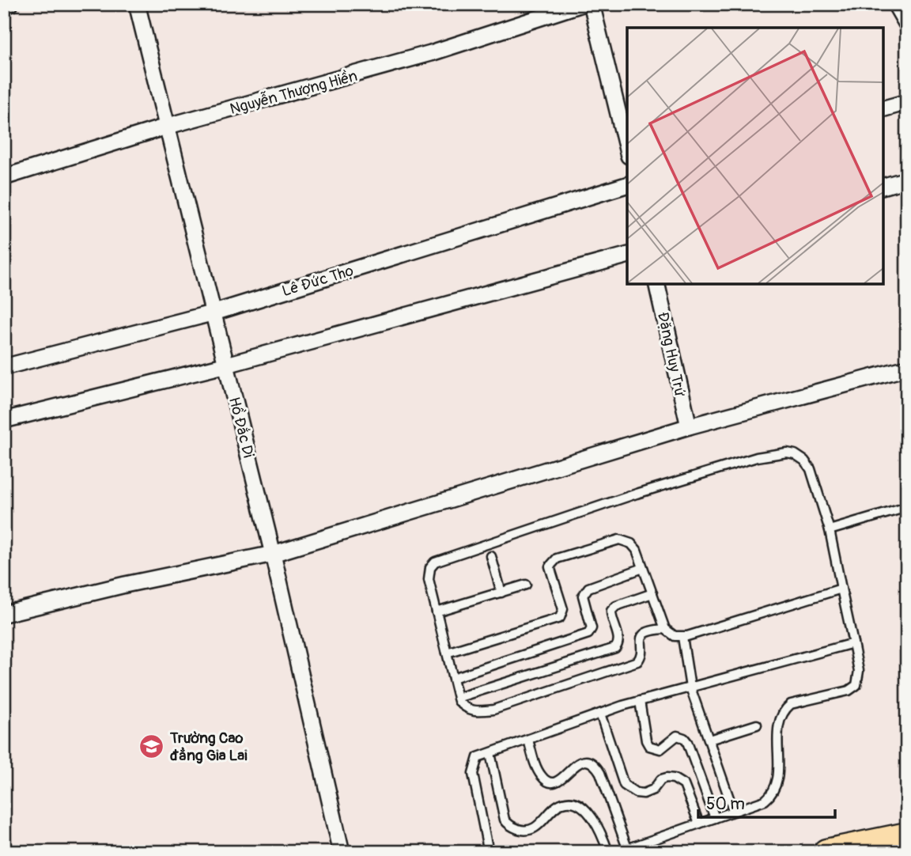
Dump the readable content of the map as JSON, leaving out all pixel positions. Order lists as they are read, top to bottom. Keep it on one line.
{"streets":{"street":["Nguyễn Thượng Hiền","Lê Đức Thọ","Đặng Huy Trứ","Hồ Đắc Di"]},"crossings":[["Nguyễn Thượng Hiền","Hồ Đắc Di"],["Lê Đức Thọ","Hồ Đắc Di"]],"places":{"school or university":["Trường Cao đẳng Gia Lai"]},"scale_bar":"50 m"}
